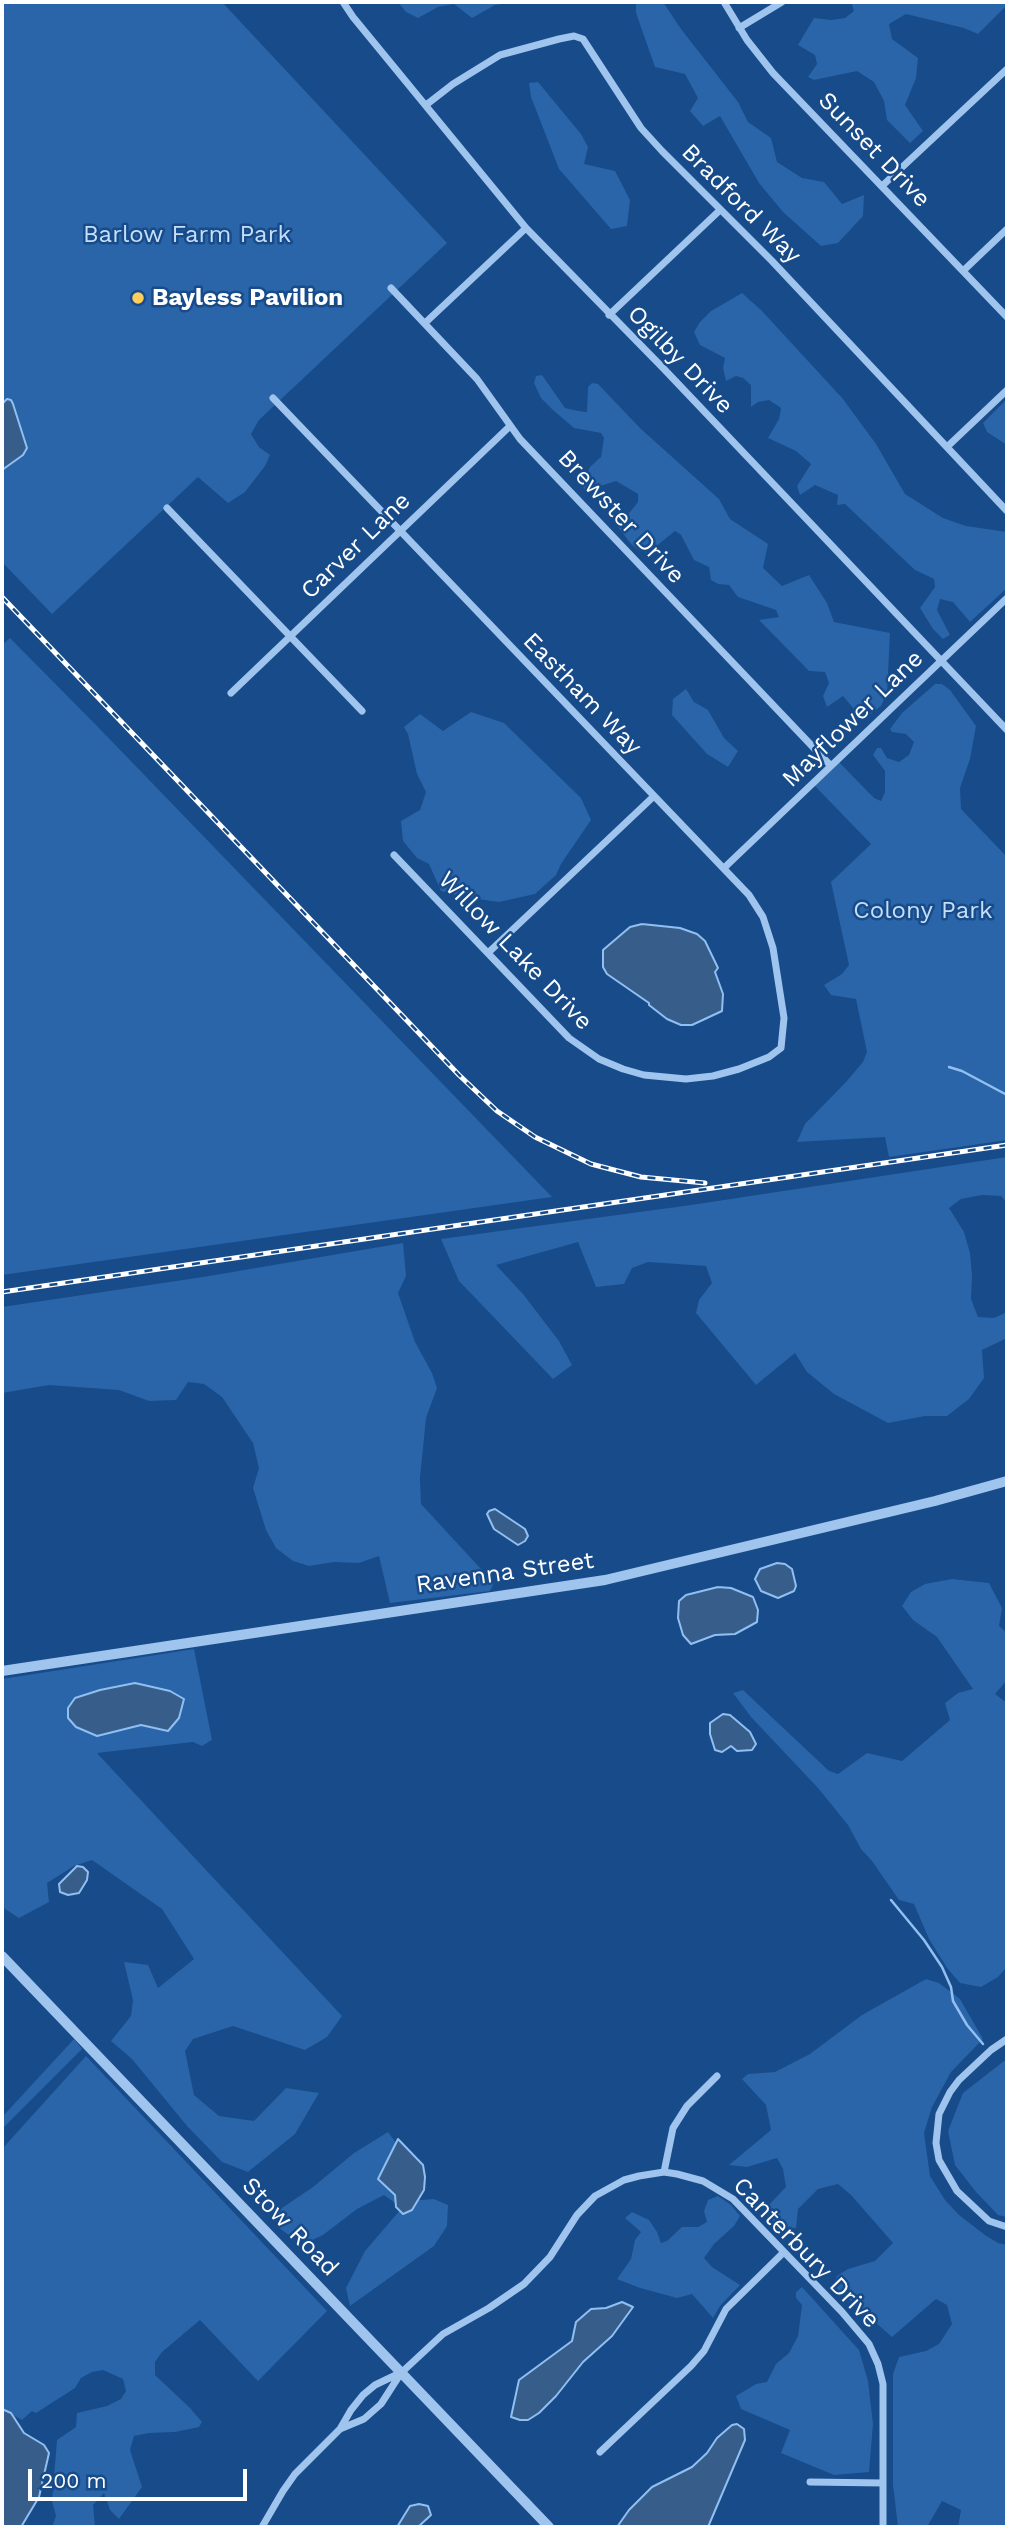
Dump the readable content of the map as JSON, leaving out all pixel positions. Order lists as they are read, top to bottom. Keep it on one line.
{"streets":{"street":["Sunset Drive","Bradford Way","Ogilby Drive","Brewster Drive","Carver Lane","Eastham Way","Mayflower Lane","Willow Lake Drive","Ravenna Street","Stow Road","Canterbury Drive"]},"crossings":[["Bradford Way","Ogilby Drive"],["Ogilby Drive","Mayflower Lane"],["Brewster Drive","Carver Lane"],["Brewster Drive","Mayflower Lane"],["Carver Lane","Eastham Way"],["Eastham Way","Mayflower Lane"],["Eastham Way","Willow Lake Drive"],["Stow Road","Canterbury Drive"]],"parks":["Barlow Farm Park","Colony Park"],"places":["Bayless Pavilion"],"scale_bar":"200 m"}
